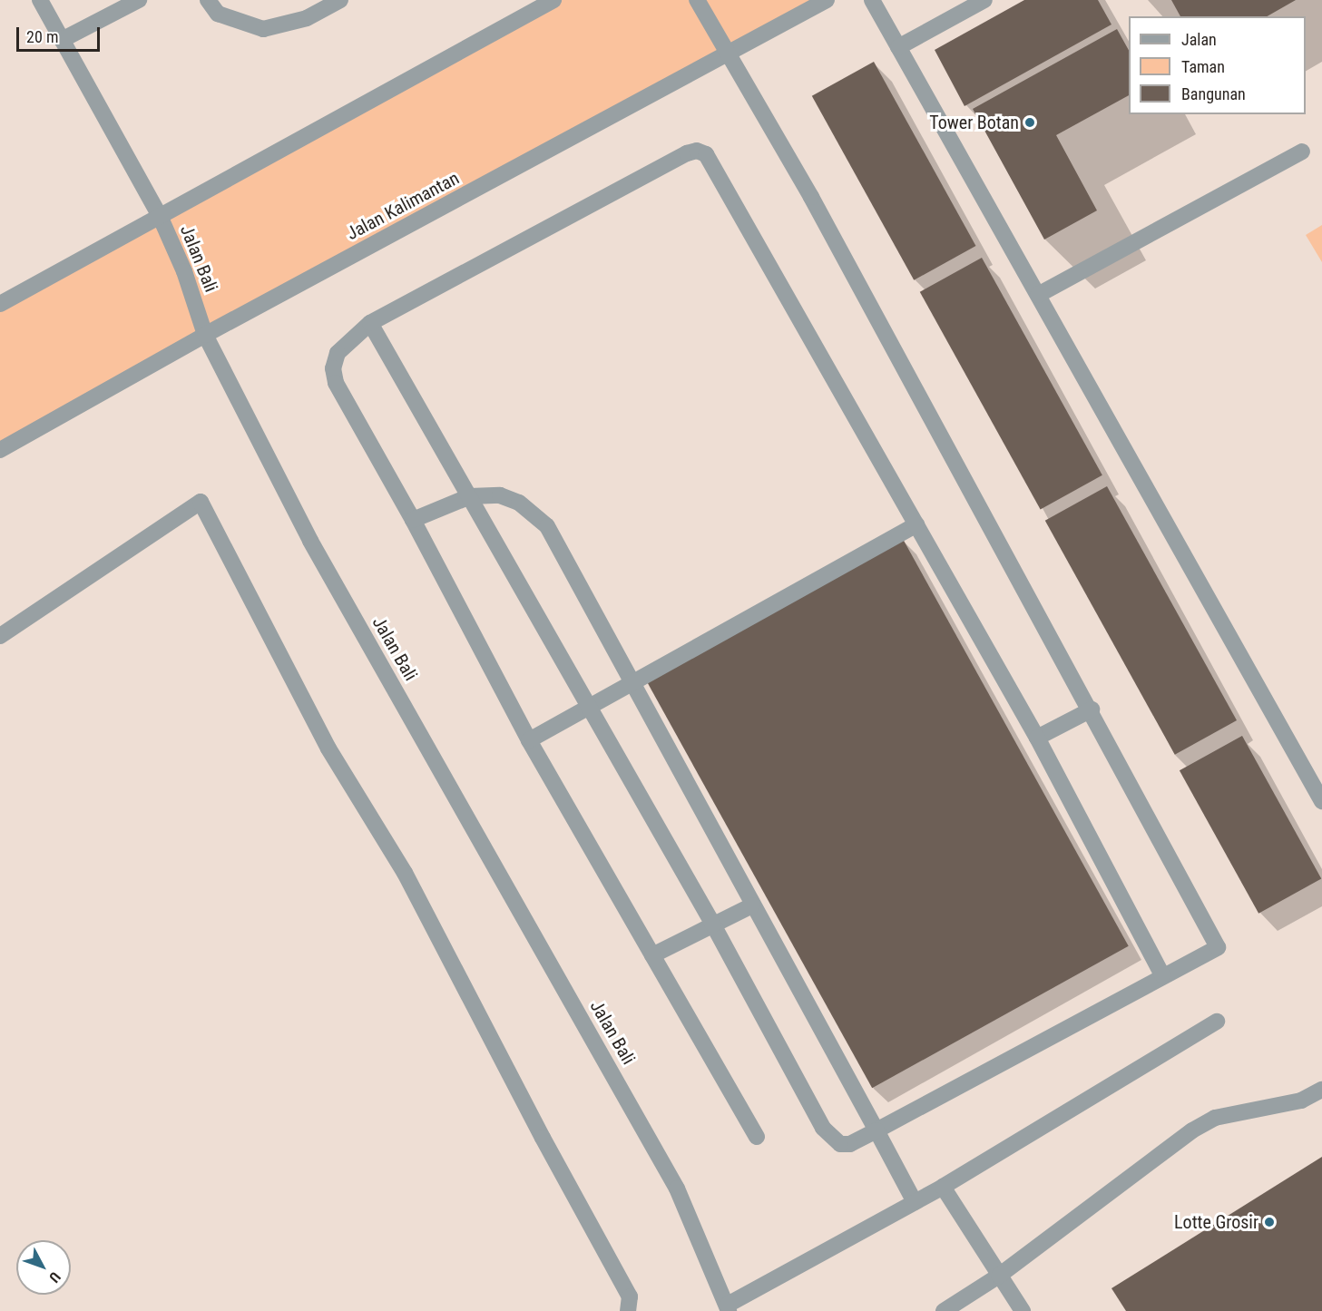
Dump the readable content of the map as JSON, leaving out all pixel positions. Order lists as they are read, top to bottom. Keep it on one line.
{"streets":{"street":["Jalan Kalimantan","Jalan Bali"]},"crossings":[["Jalan Kalimantan","Jalan Bali"]],"places":["Tower Botan","Lotte Grosir"],"legend":["Jalan","Taman","Bangunan"],"scale_bar":"20 m","north":"bottom right"}
